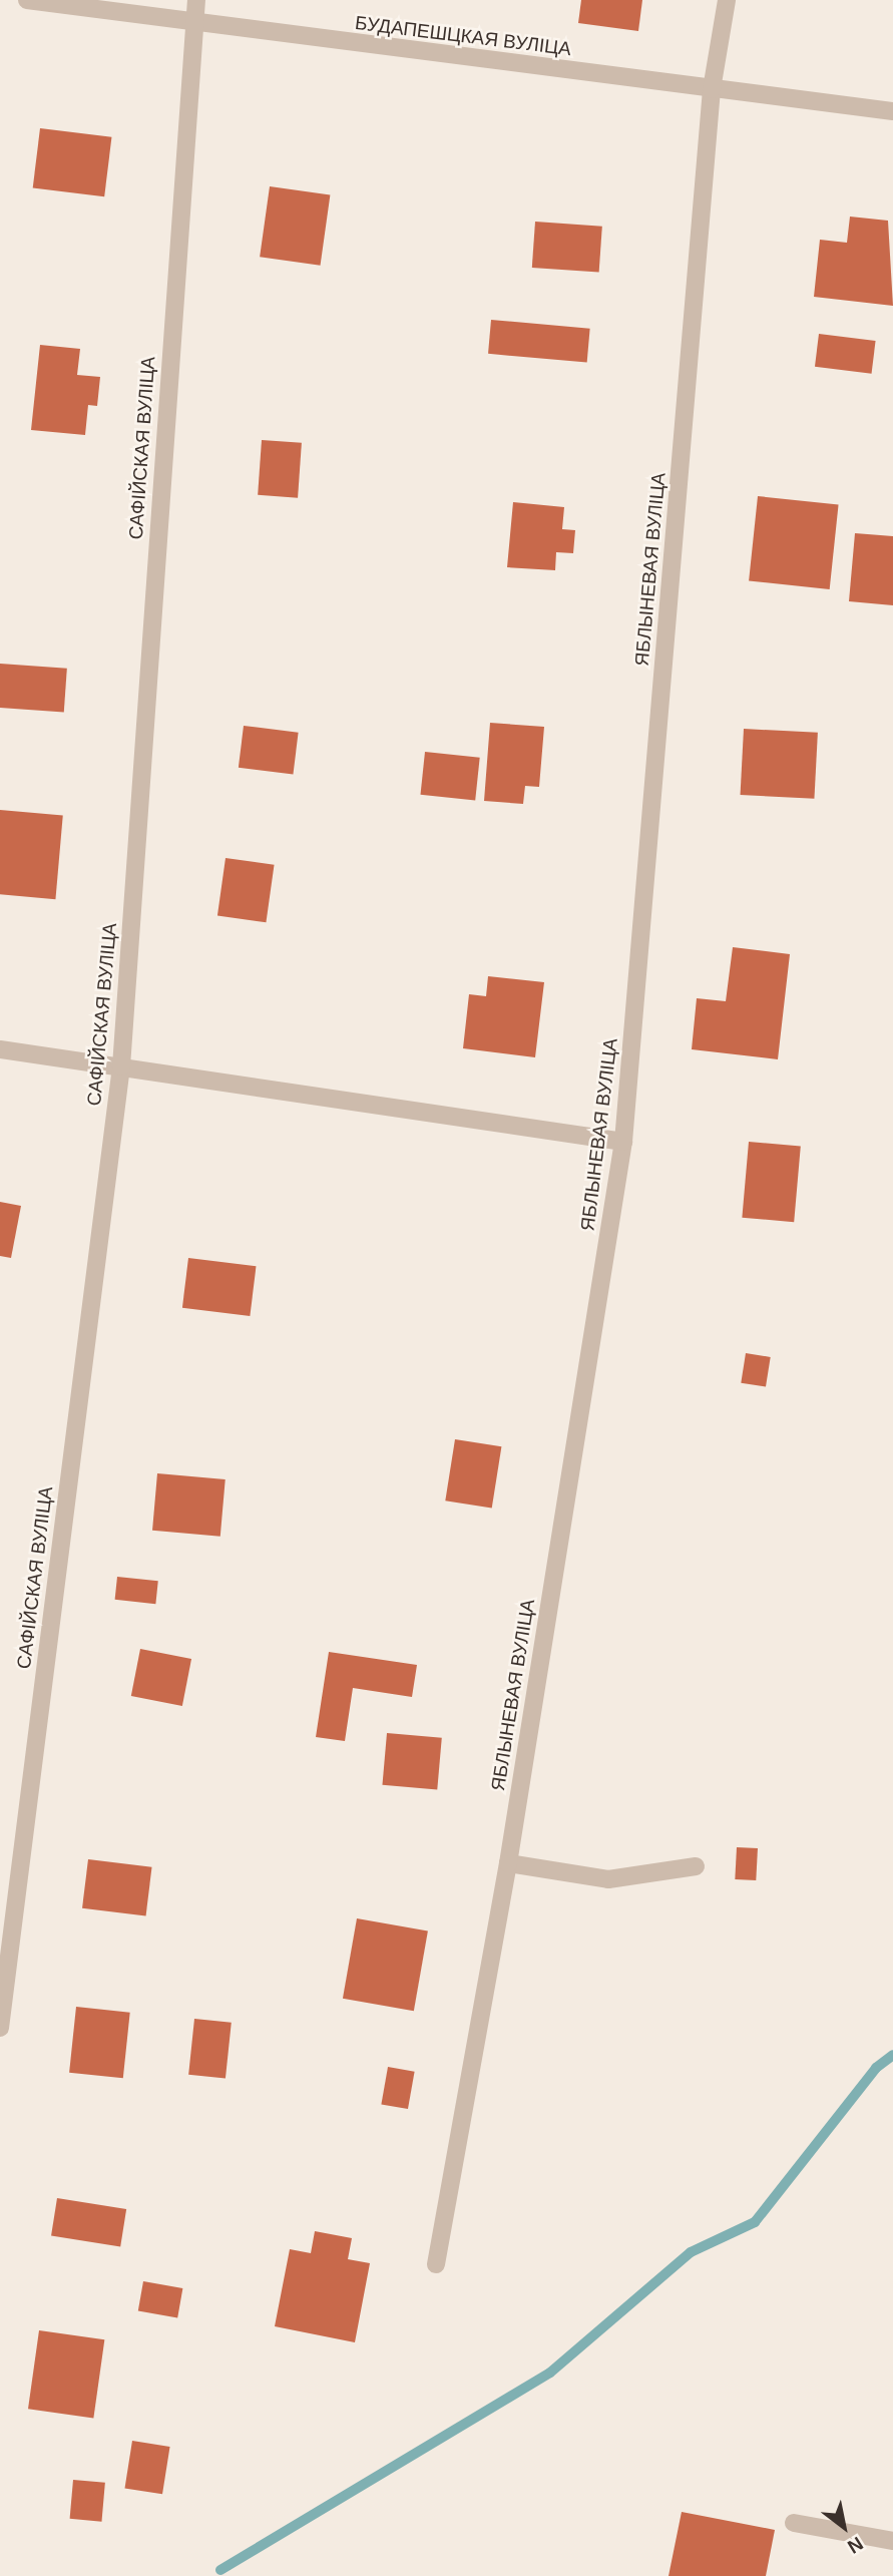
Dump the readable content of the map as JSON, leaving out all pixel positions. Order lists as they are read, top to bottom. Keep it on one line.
{"streets":{"street":["БУДАПЕШЦКАЯ ВУЛІЦА","САФІЙСКАЯ ВУЛІЦА","ЯБЛЫНЕВАЯ ВУЛІЦА"]},"crossings":[["БУДАПЕШЦКАЯ ВУЛІЦА","САФІЙСКАЯ ВУЛІЦА"],["БУДАПЕШЦКАЯ ВУЛІЦА","ЯБЛЫНЕВАЯ ВУЛІЦА"]],"north":"bottom right"}
